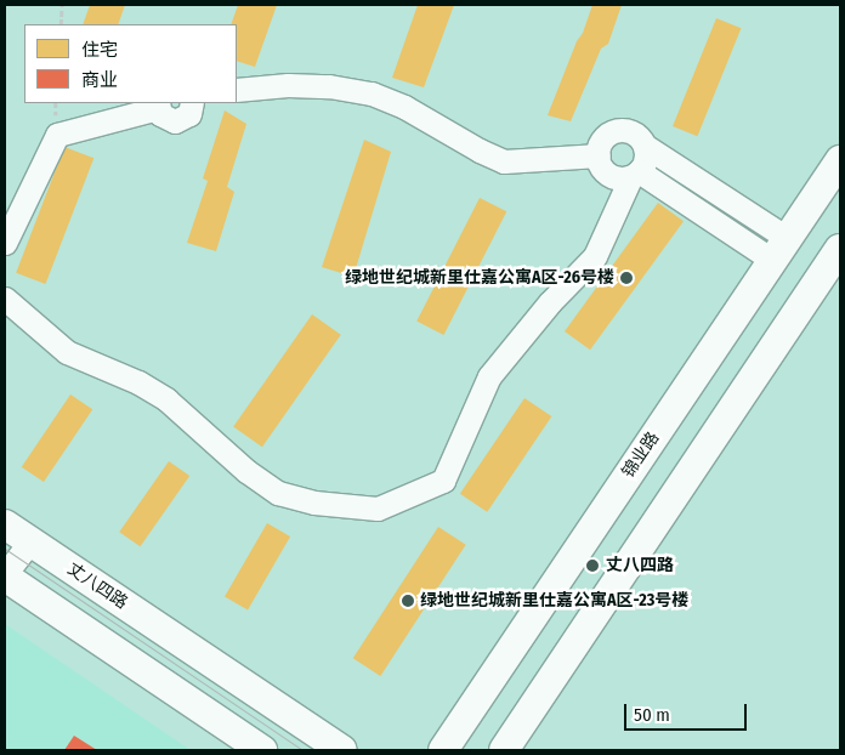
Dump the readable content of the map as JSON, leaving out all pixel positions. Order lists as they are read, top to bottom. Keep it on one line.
{"streets":{"main road":["锦业路","丈八四路"]},"places":["绿地世纪城新里仕嘉公寓A区-26号楼","丈八四路","绿地世纪城新里仕嘉公寓A区-23号楼"],"legend":["住宅","商业"],"scale_bar":"50 m"}
